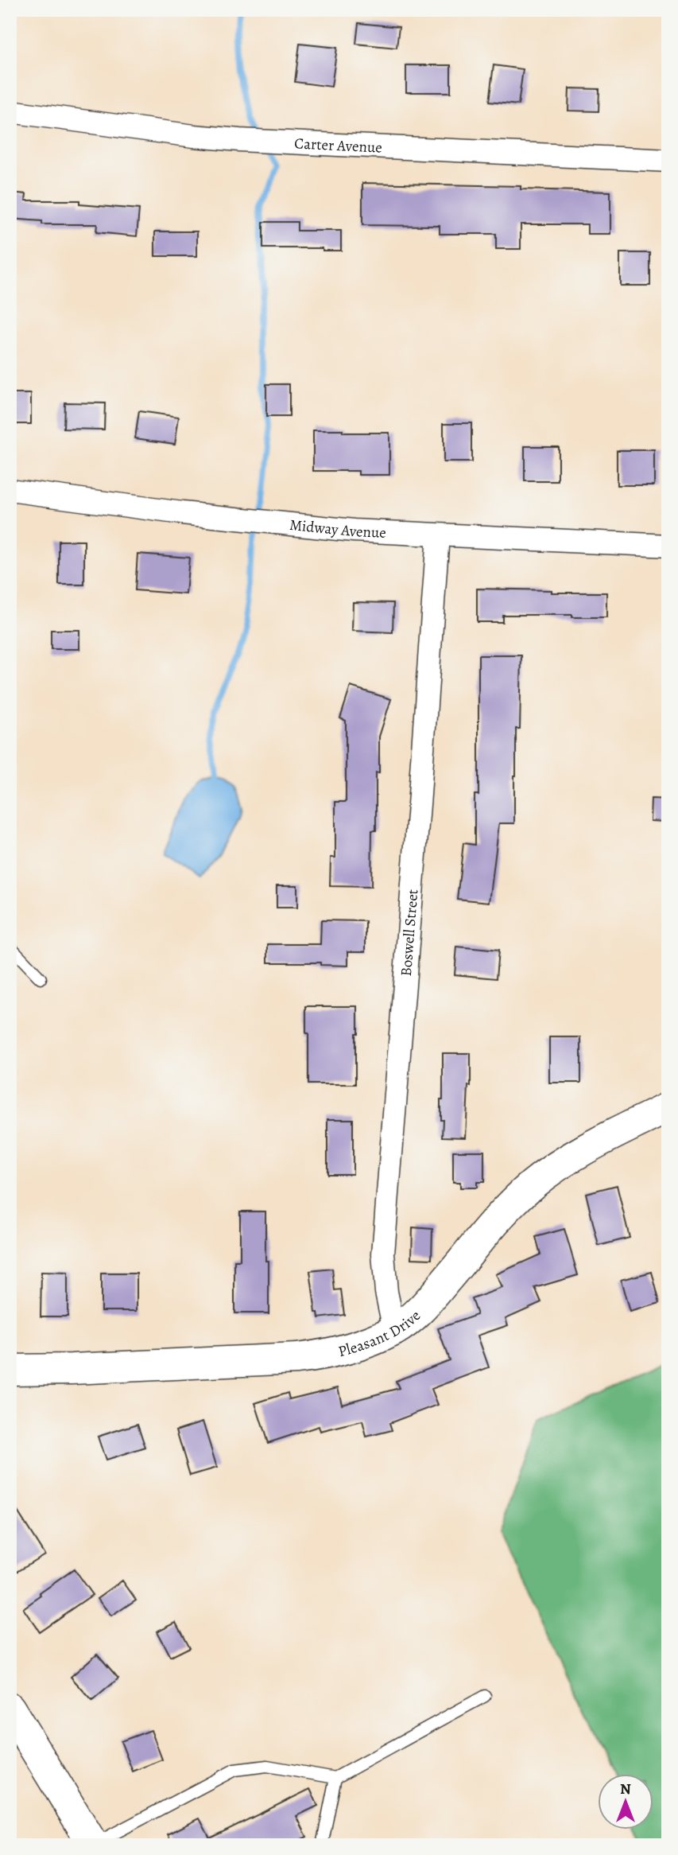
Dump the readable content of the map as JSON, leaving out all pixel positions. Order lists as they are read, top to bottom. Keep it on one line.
{"streets":{"street":["Carter Avenue","Midway Avenue","Boswell Street","Pleasant Drive"]},"crossings":[["Midway Avenue","Boswell Street"],["Boswell Street","Pleasant Drive"]],"north":"top"}
